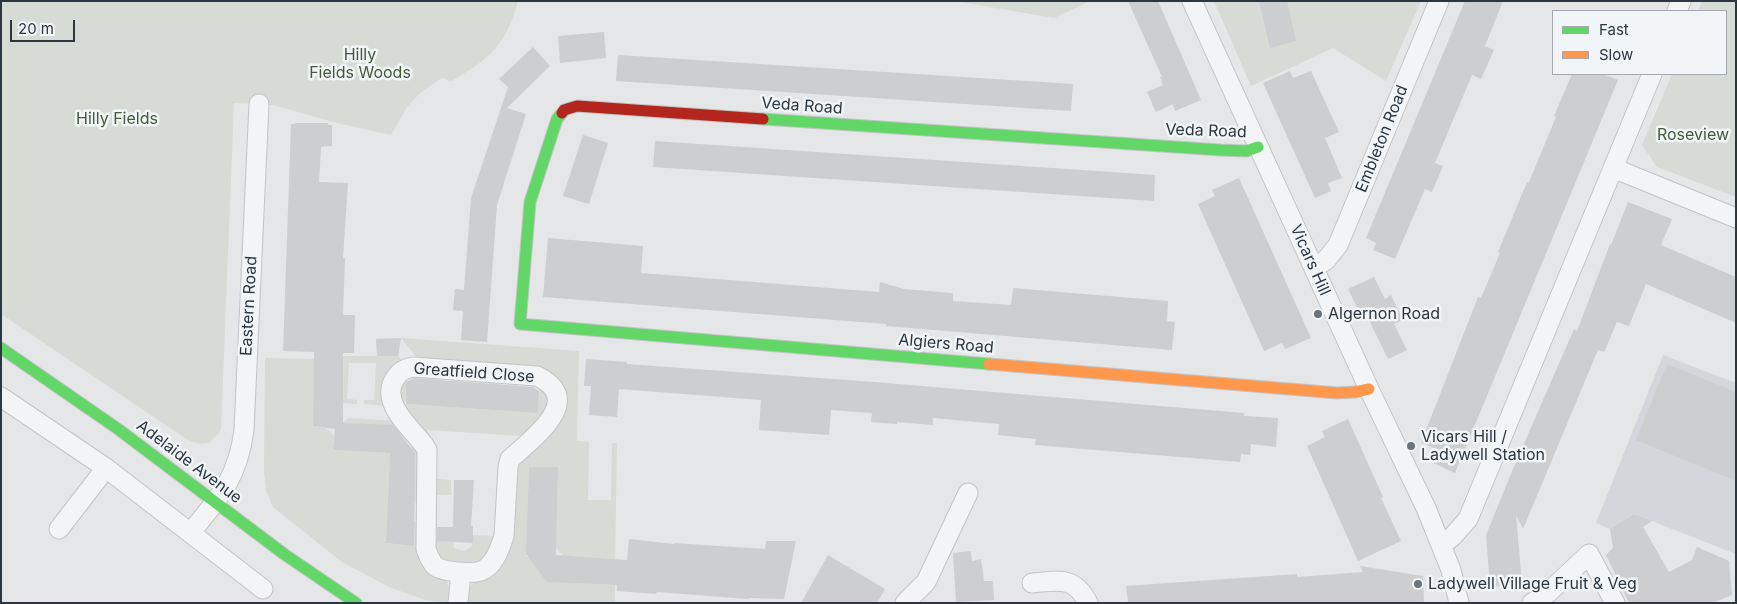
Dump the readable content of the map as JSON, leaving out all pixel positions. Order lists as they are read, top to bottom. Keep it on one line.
{"streets":{"street":["Veda Road","Embleton Road","Vicars Hill","Eastern Road","Algiers Road","Greatfield Close","Adelaide Avenue"]},"crossings":[["Veda Road","Vicars Hill"],["Veda Road","Algiers Road"],["Embleton Road","Vicars Hill"],["Vicars Hill","Algiers Road"],["Eastern Road","Adelaide Avenue"]],"parks":["Hilly Fields Woods","Hilly Fields","Roseview"],"places":["Algernon Road","Vicars Hill / Ladywell Station","Ladywell Village Fruit & Veg"],"legend":["Fast","Slow"],"scale_bar":"20 m"}
